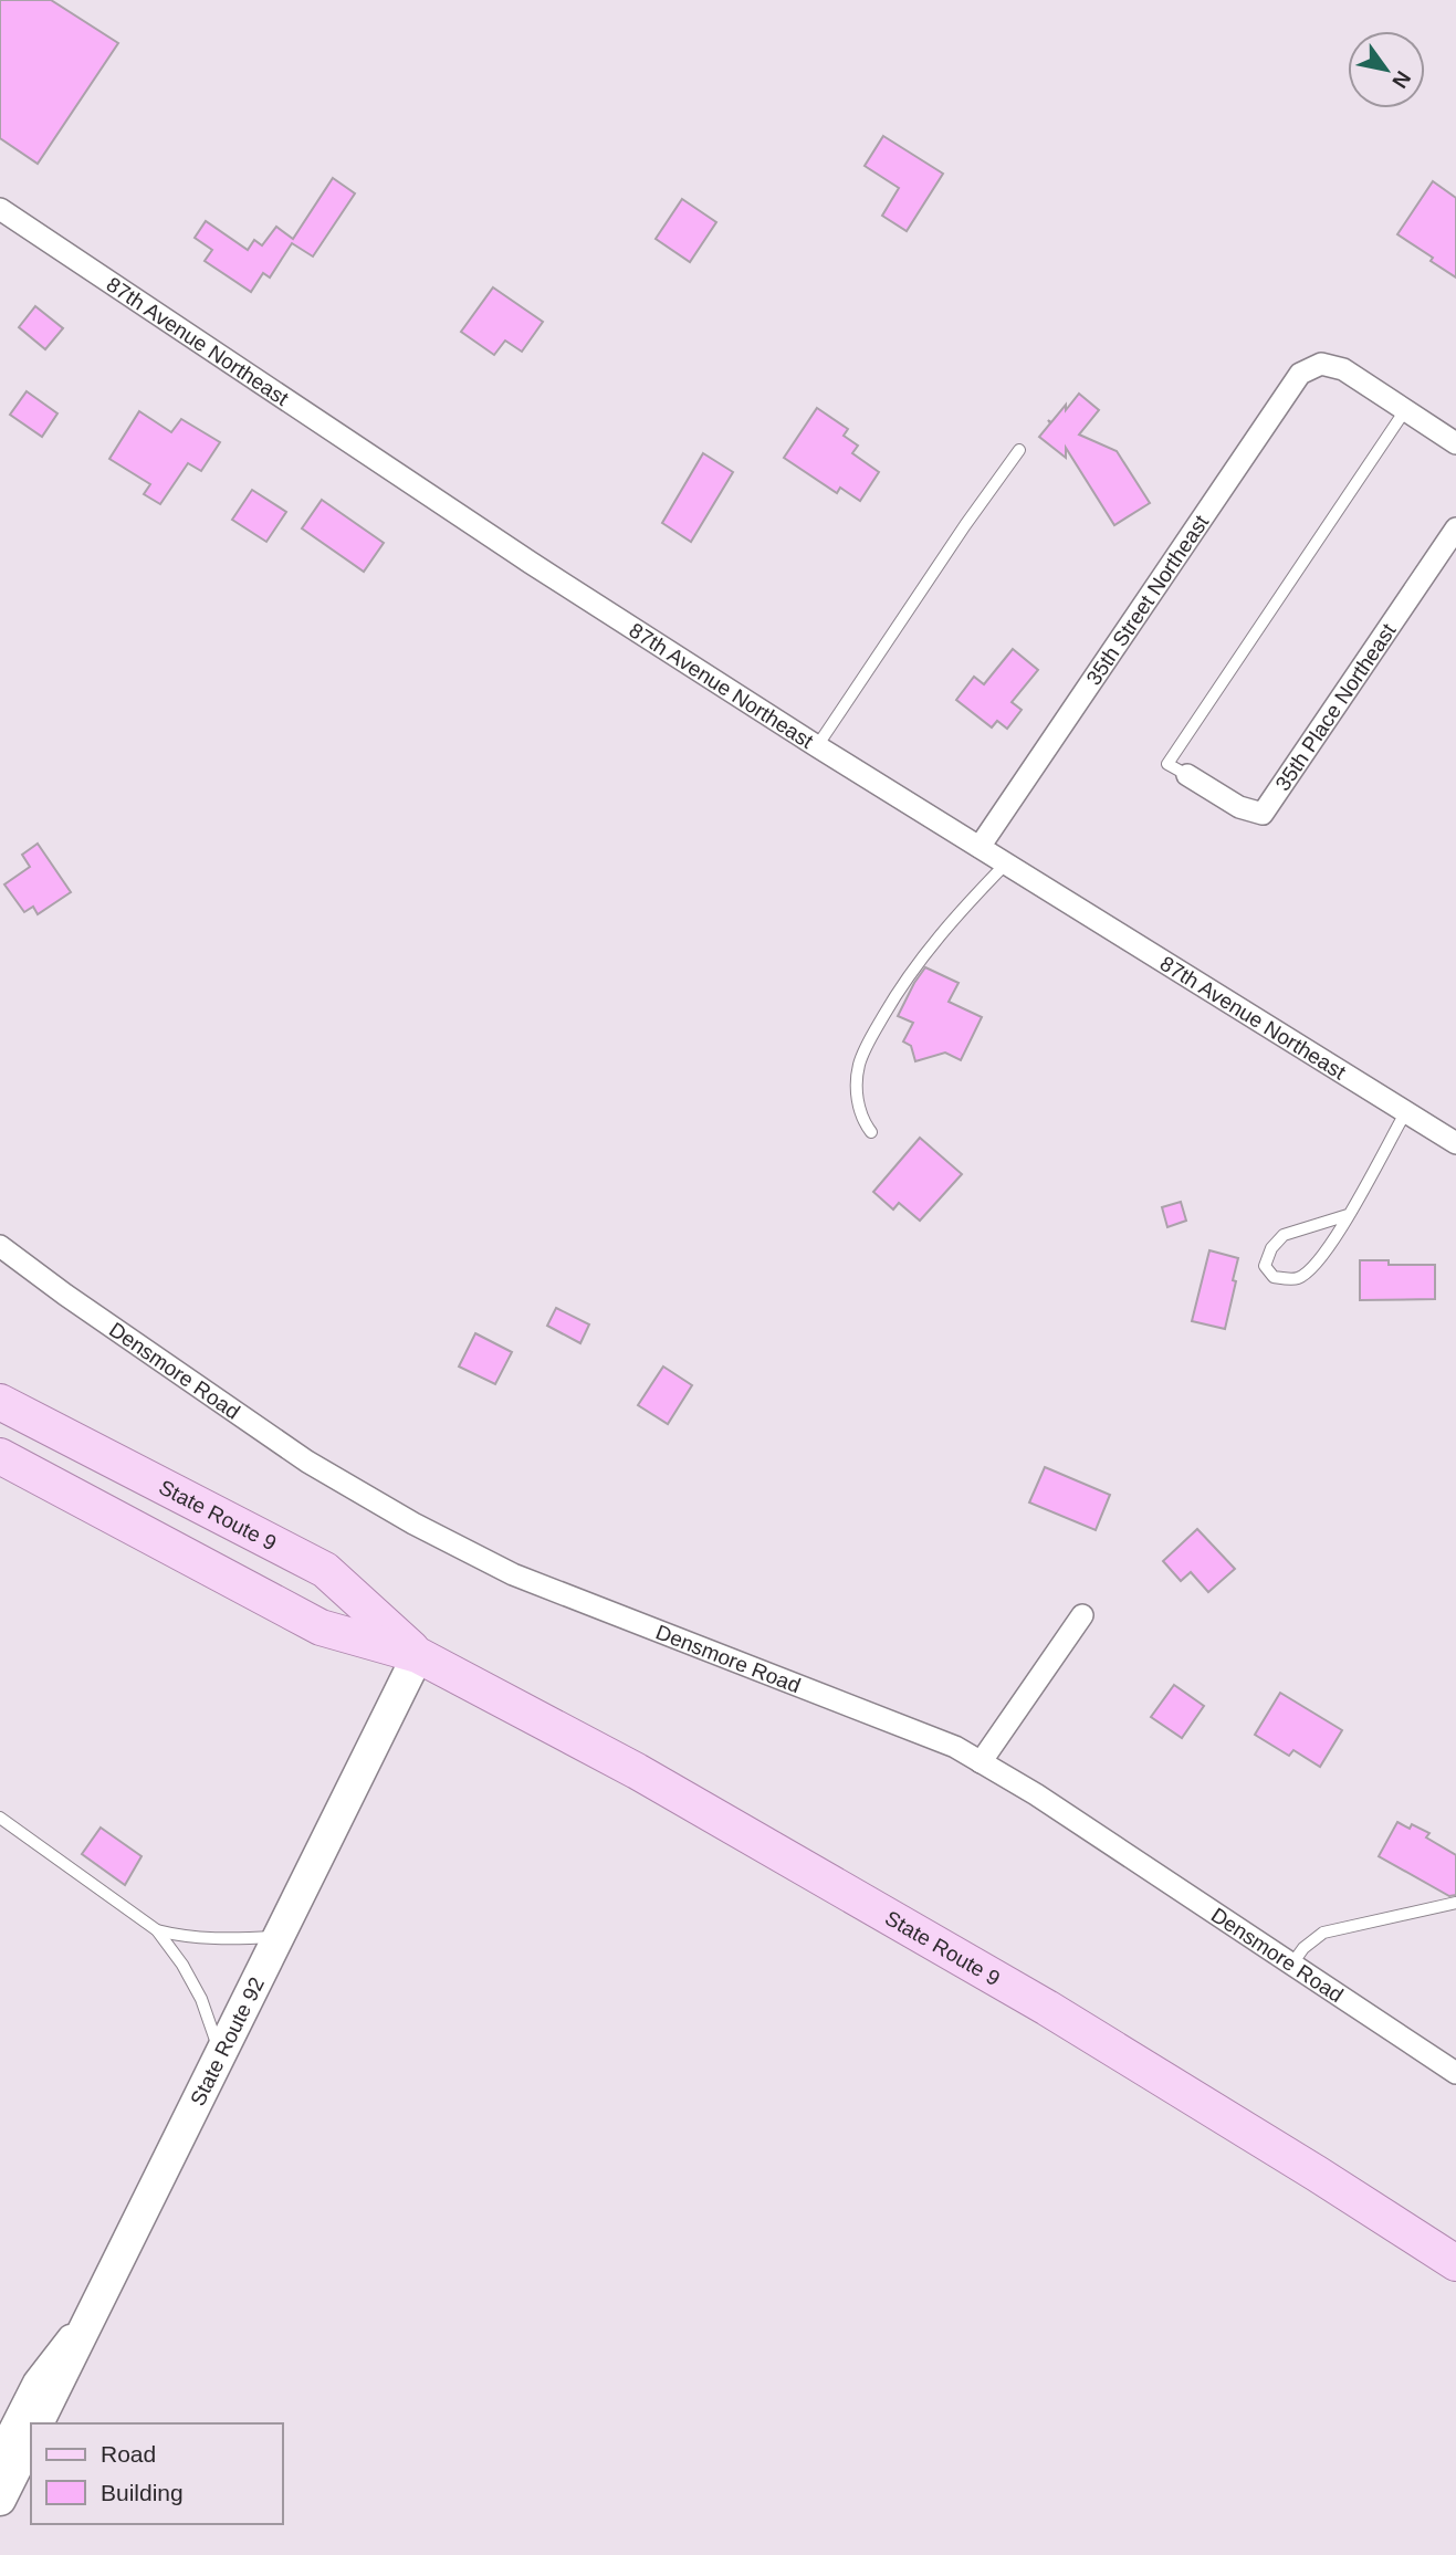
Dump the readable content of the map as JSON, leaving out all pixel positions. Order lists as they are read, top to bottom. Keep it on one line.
{"streets":{"main road":["State Route 9","State Route 92"],"street":["87th Avenue Northeast","35th Street Northeast","35th Place Northeast","Densmore Road"]},"crossings":[["87th Avenue Northeast","35th Street Northeast"],["State Route 9","State Route 92"]],"legend":["Road","Building"],"north":"bottom right"}
